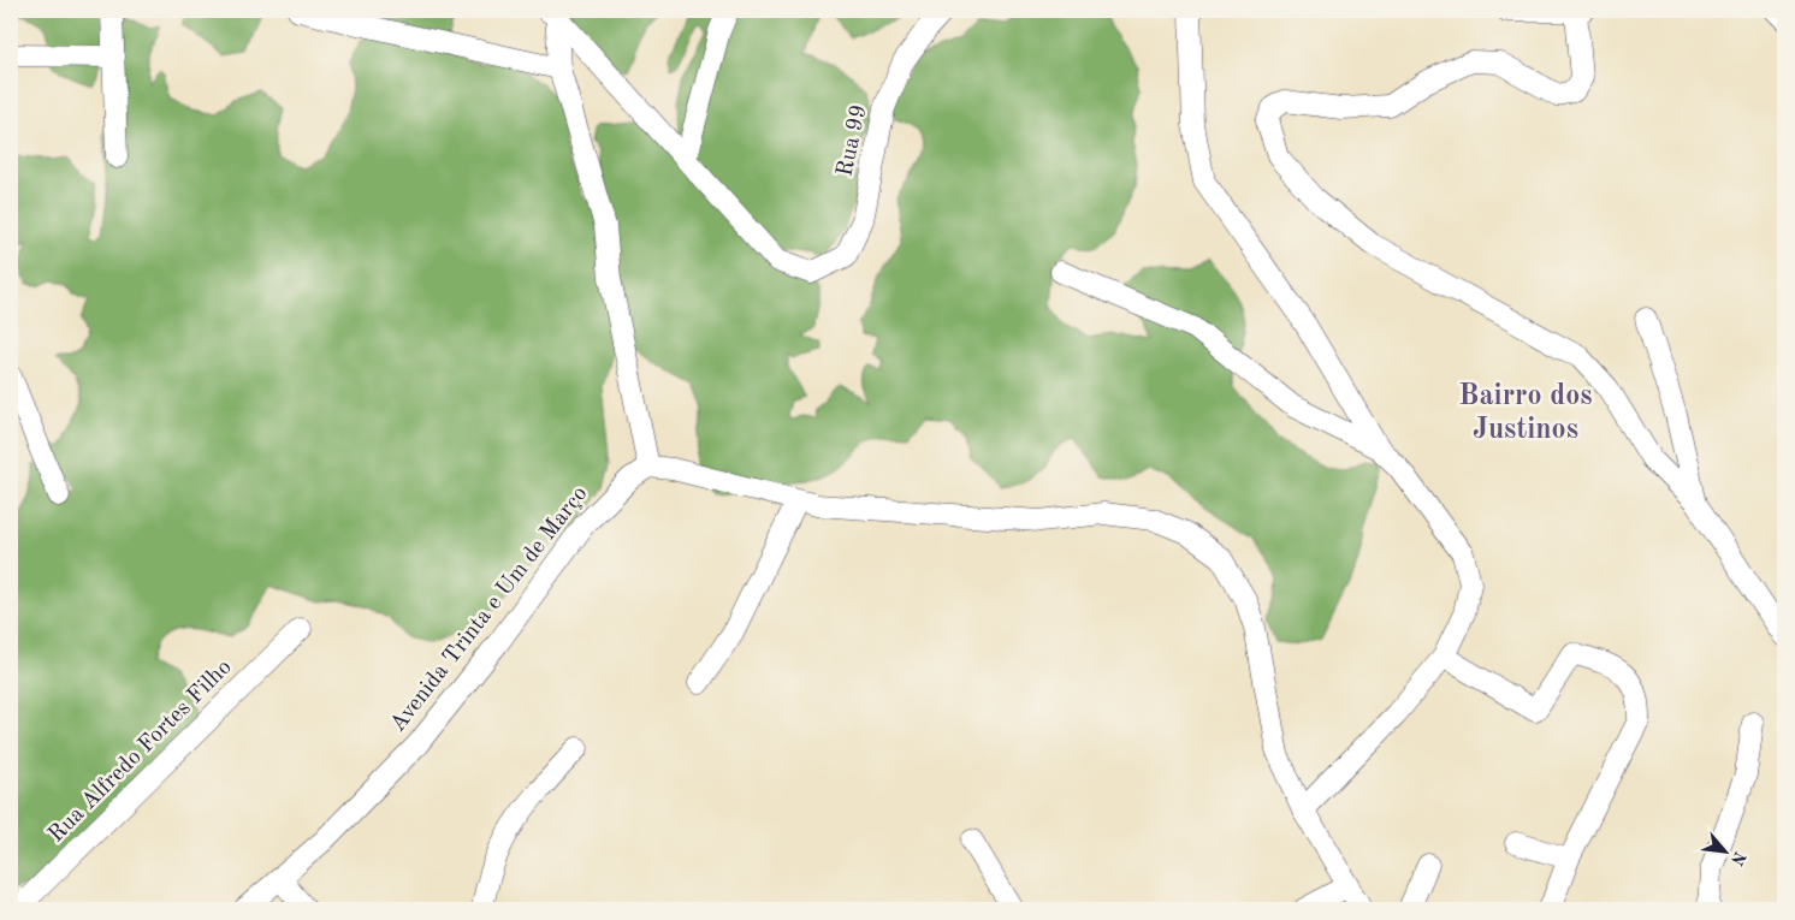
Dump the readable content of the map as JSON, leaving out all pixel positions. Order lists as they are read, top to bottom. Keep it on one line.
{"streets":{"street":["Rua 99","Avenida Trinta e Um de Março","Rua Alfredo Fortes Filho"]},"districts":["Bairro dos Justinos"],"north":"bottom right"}
